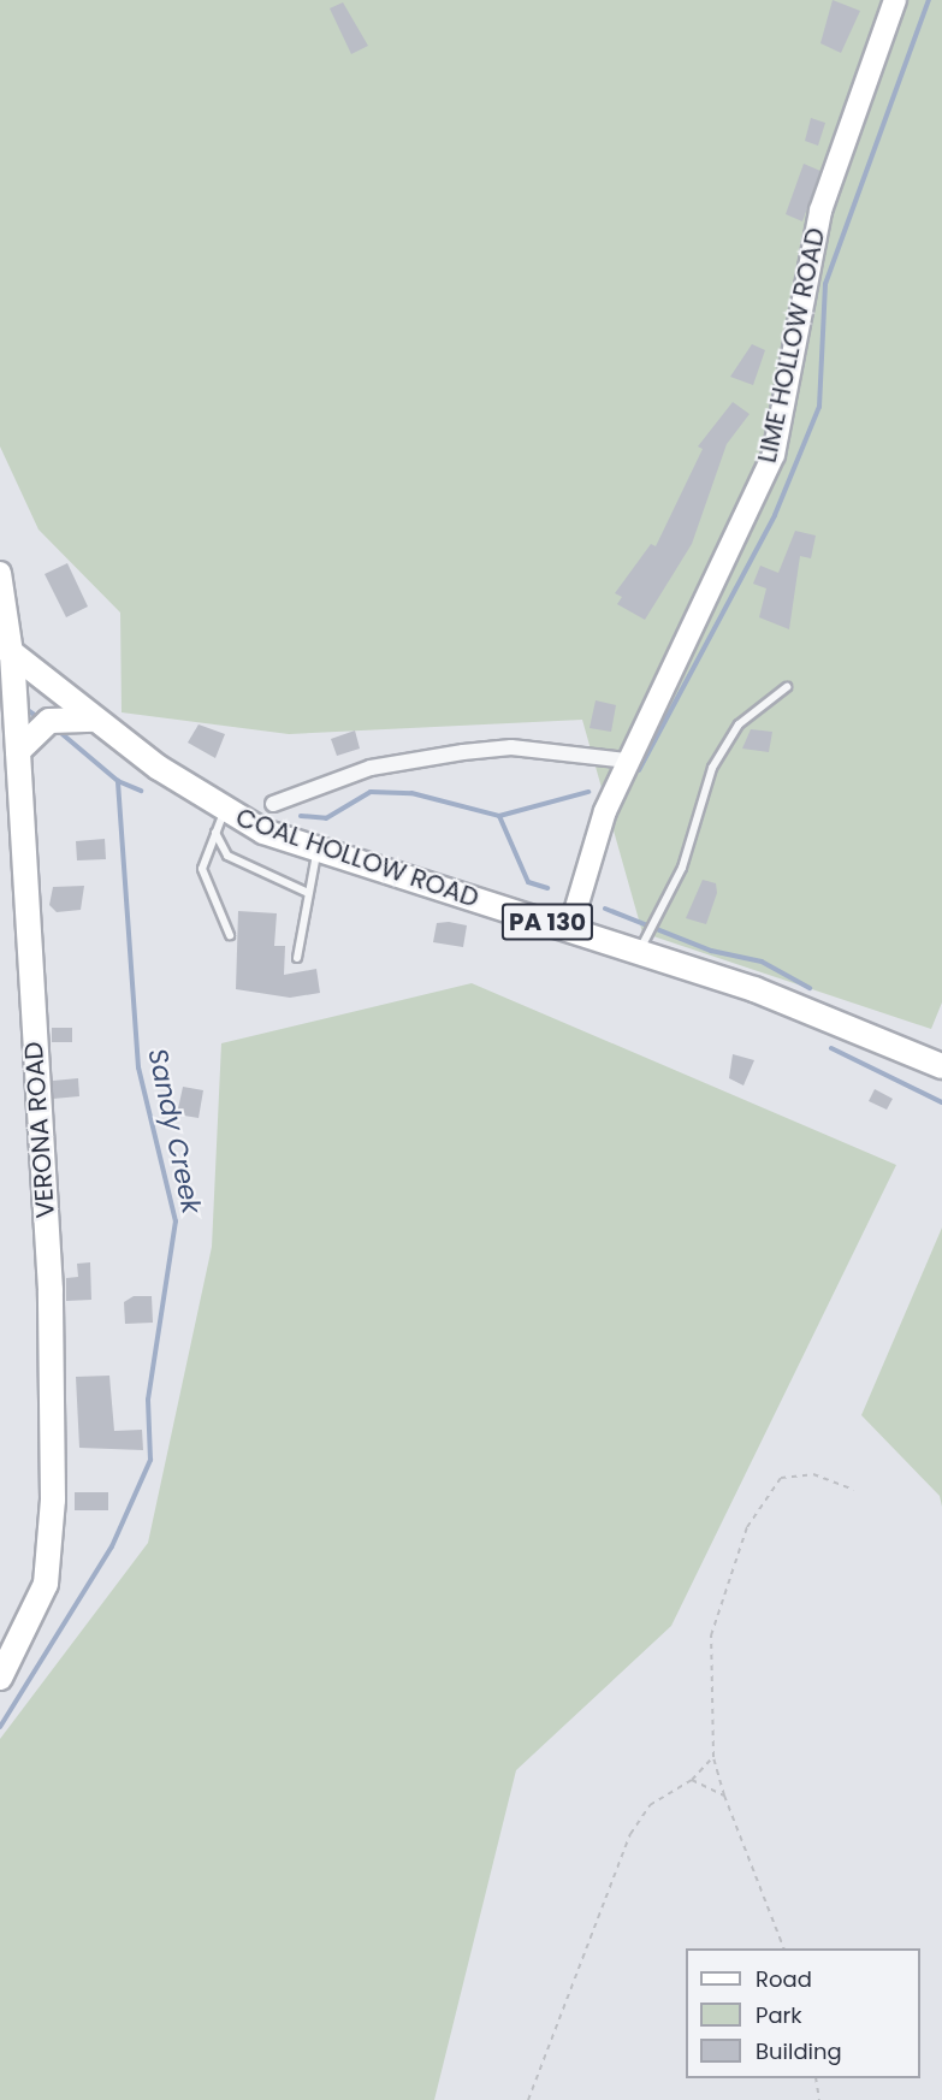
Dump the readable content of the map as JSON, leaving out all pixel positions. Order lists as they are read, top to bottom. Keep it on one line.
{"streets":{"main road":["COAL HOLLOW ROAD","PA 130","VERONA ROAD"],"street":["LIME HOLLOW ROAD"]},"crossings":[["LIME HOLLOW ROAD","COAL HOLLOW ROAD"],["COAL HOLLOW ROAD","VERONA ROAD"]],"water":["Sandy Creek"],"legend":["Road","Park","Building"]}
